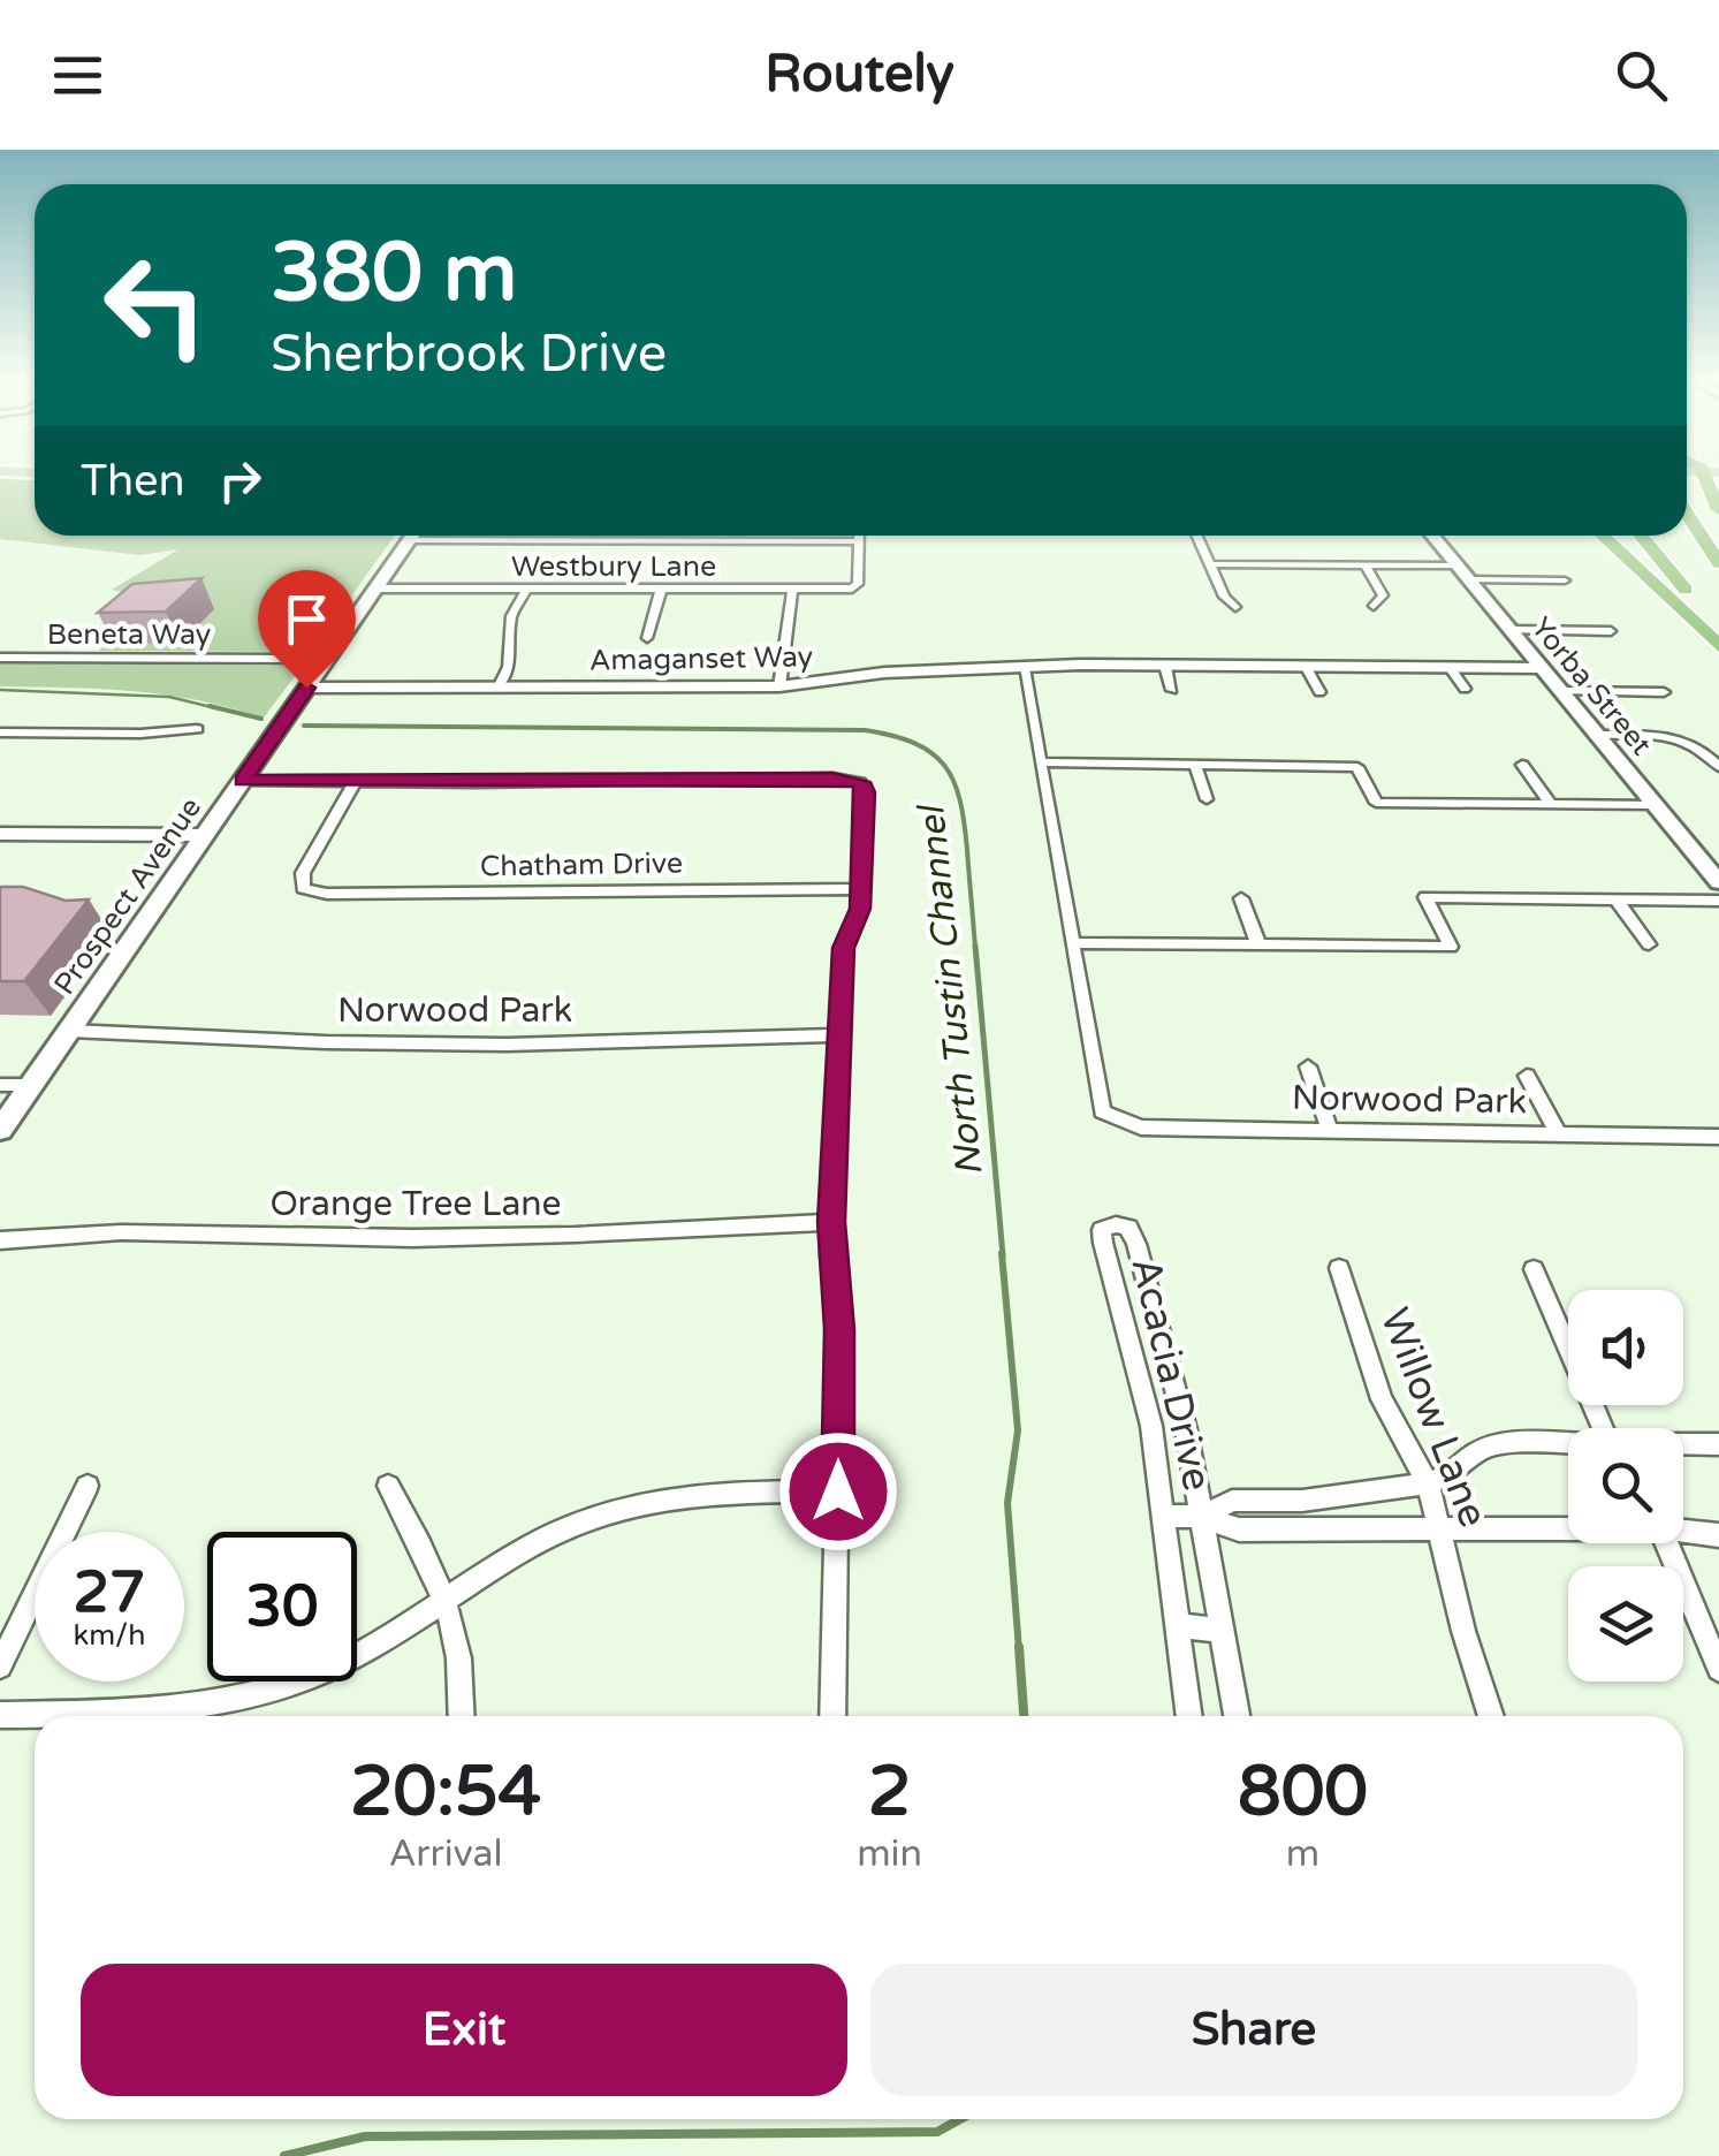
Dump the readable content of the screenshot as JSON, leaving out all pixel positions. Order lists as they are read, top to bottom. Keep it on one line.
{"streets":{"main road":["Yorba Street","Prospect Avenue"],"street":["Westbury Lane","Beneta Way","Amaganset Way","Chatham Drive","Norwood Park","Orange Tree Lane","Acacia Drive","Willow Lane"]},"crossings":[["Westbury Lane","Prospect Avenue"],["Beneta Way","Prospect Avenue"],["Amaganset Way","Yorba Street"],["Amaganset Way","Prospect Avenue"],["Prospect Avenue","Norwood Park"]],"water":["North Tustin Channel"],"page":{"header":"Routely","turn":["380 m","Sherbrook Drive"],"then":"Then","speed":"27 km/h","limit":"30","eta":["20:54","Arrival","2","min","800","m"],"buttons":["Exit","Share"]}}
